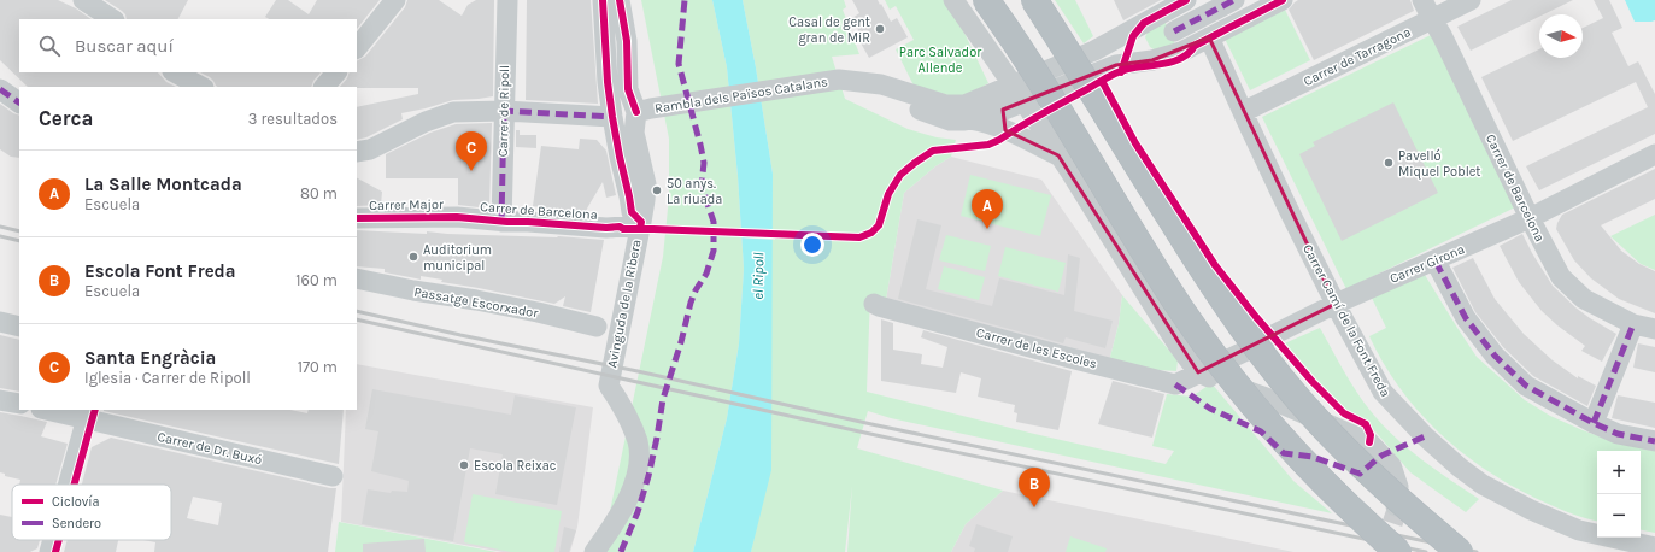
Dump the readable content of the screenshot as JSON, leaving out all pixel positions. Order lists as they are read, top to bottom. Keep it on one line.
{"streets":{"street":["Carrer de Tarragona","Rambla dels Països Catalans","Carrer de Ripoll","Carrer de Barcelona","Carrer Major","Carrer Girona","Passatge Escorxador","Avinguda de la Ribera","Carrer Camí de la Font Freda","Carrer de les Escoles","Carrer de Dr. Buxó"]},"crossings":[["Carrer de Tarragona","Carrer de Barcelona"],["Carrer de Tarragona","Carrer Camí de la Font Freda"],["Rambla dels Països Catalans","Avinguda de la Ribera"],["Carrer de Ripoll","Carrer de Barcelona"],["Carrer de Barcelona","Carrer Major"],["Carrer de Barcelona","Carrer Girona"],["Carrer de Barcelona","Avinguda de la Ribera"],["Carrer Girona","Carrer Camí de la Font Freda"],["Carrer Girona","Carrer de les Escoles"]],"water":["el Ripoll"],"parks":["Parc Salvador Allende"],"places":["Casal de gent gran de MiR","Pavelló Miquel Poblet","50 anys. La riuada","Auditorium municipal","Escola Reixac"],"legend":["Ciclovía","Sendero"],"north":"right","page":{"search":"Buscar aquí","heading":["Cerca","3 resultados"],"pins":["C","A","B"],"list":[{"mark":"A","name":"La Salle Montcada","note":"Escuela","value":"80 m"},{"mark":"B","name":"Escola Font Freda","note":"Escuela","value":"160 m"},{"mark":"C","name":"Santa Engràcia","note":"Iglesia · Carrer de Ripoll","value":"170 m"}],"map_buttons":["+","−"]}}
